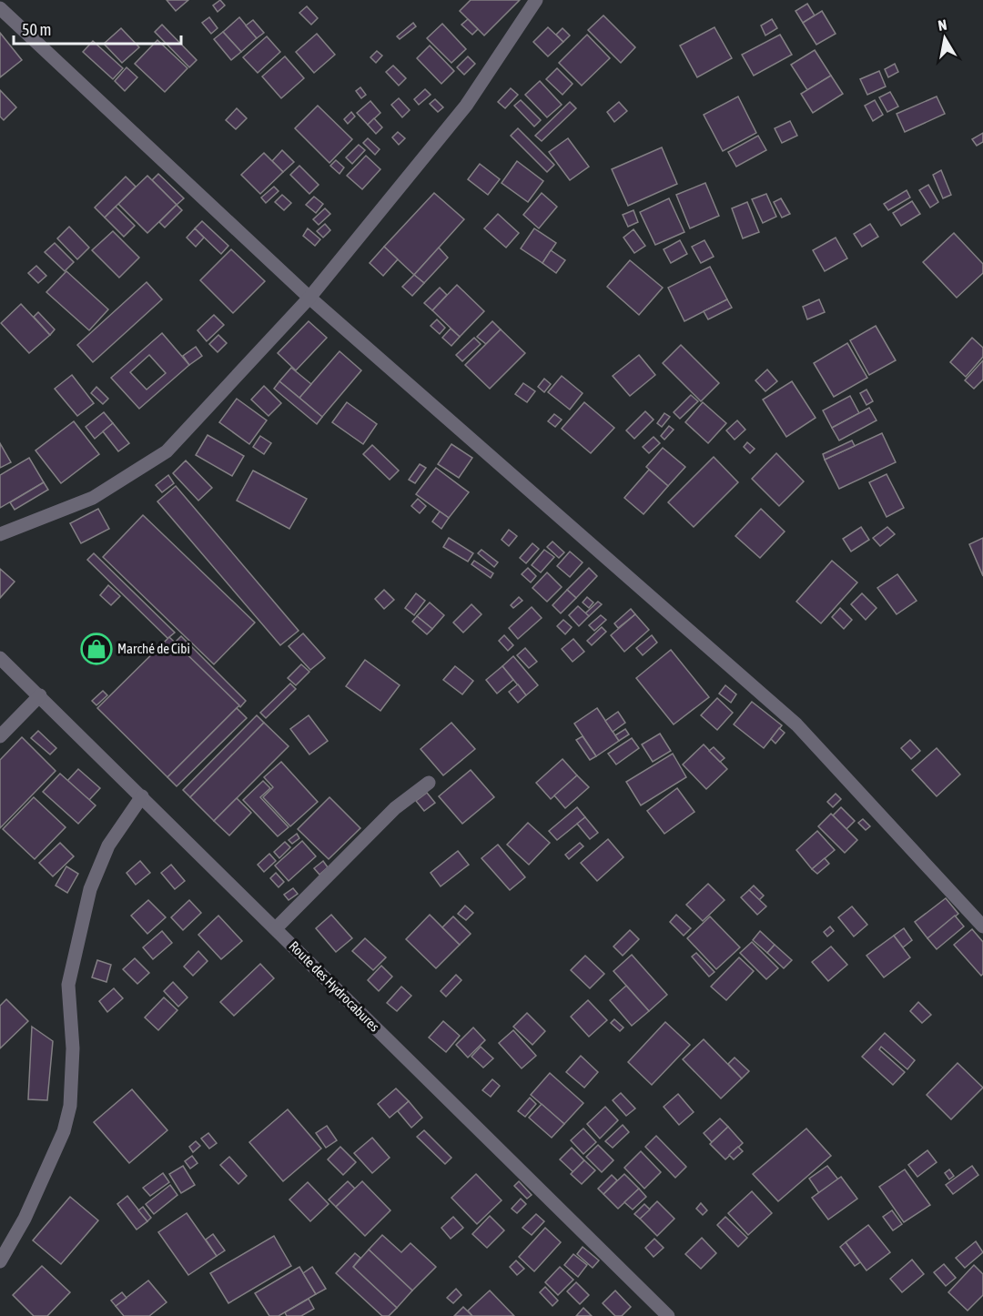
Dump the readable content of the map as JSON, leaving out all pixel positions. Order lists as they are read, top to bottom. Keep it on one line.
{"streets":{"street":["Route des Hydrocabures"]},"places":{"shop":["Marché de Cibi"]},"scale_bar":"50 m","north":"top"}
